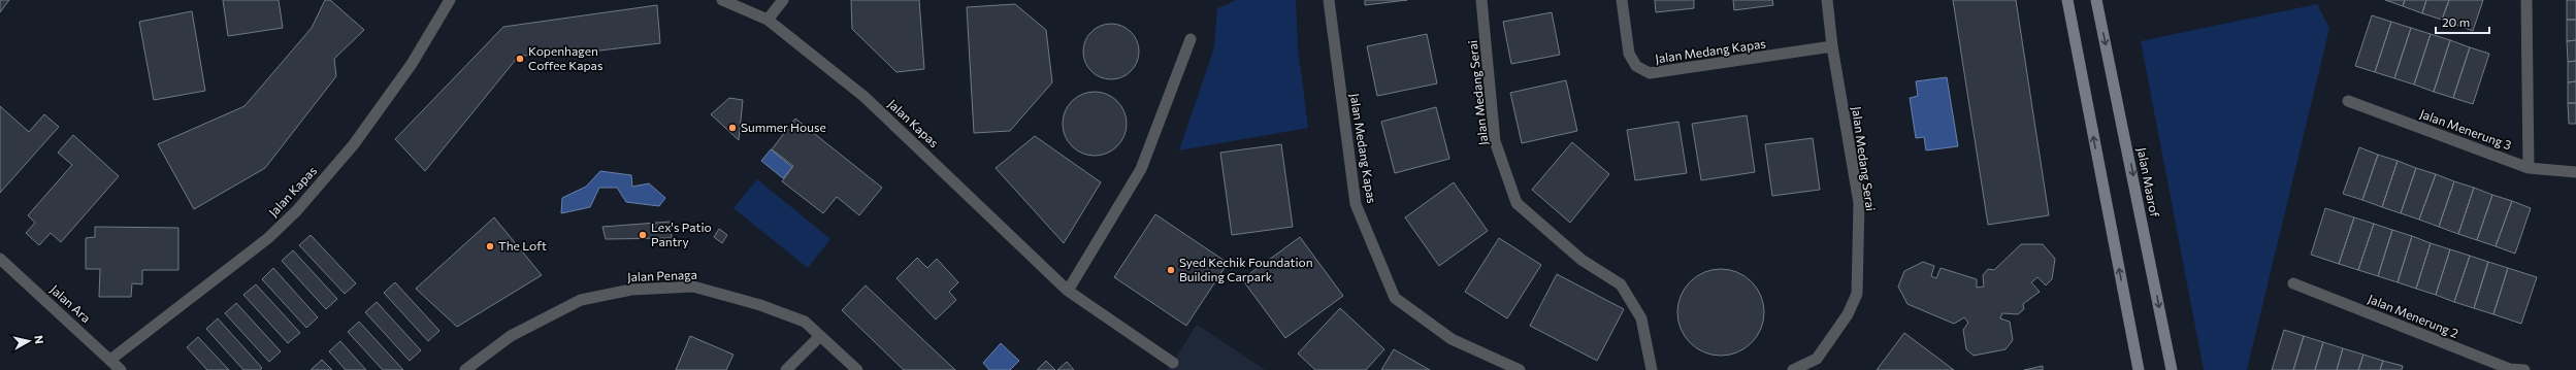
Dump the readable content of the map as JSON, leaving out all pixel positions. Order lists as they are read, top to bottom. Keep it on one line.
{"streets":{"main road":["Jalan Maarof"],"street":["Jalan Medang Kapas","Jalan Medang Serai","Jalan Kapas","Jalan Menerung 3","Jalan Penaga","Jalan Ara","Jalan Menerung 2"]},"crossings":[["Jalan Medang Kapas","Jalan Medang Serai"],["Jalan Kapas","Jalan Ara"]],"places":["Kopenhagen Coffee Kapas","Summer House","Lex's Patio Pantry","The Loft","Syed Kechik Foundation Building Carpark"],"scale_bar":"20 m","north":"right"}
